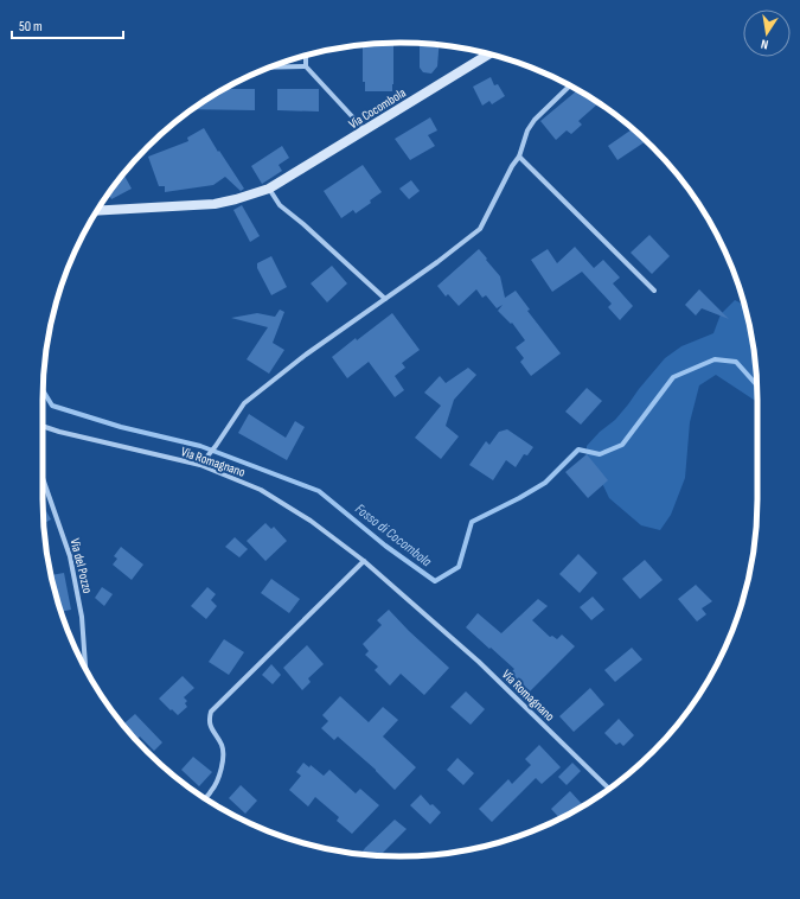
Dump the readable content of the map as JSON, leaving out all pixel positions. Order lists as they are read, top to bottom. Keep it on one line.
{"streets":{"street":["Via Cocombola","Via Romagnano","Via del Pozzo"]},"water":["Fosso di Cocombola"],"scale_bar":"50 m","north":"bottom"}
